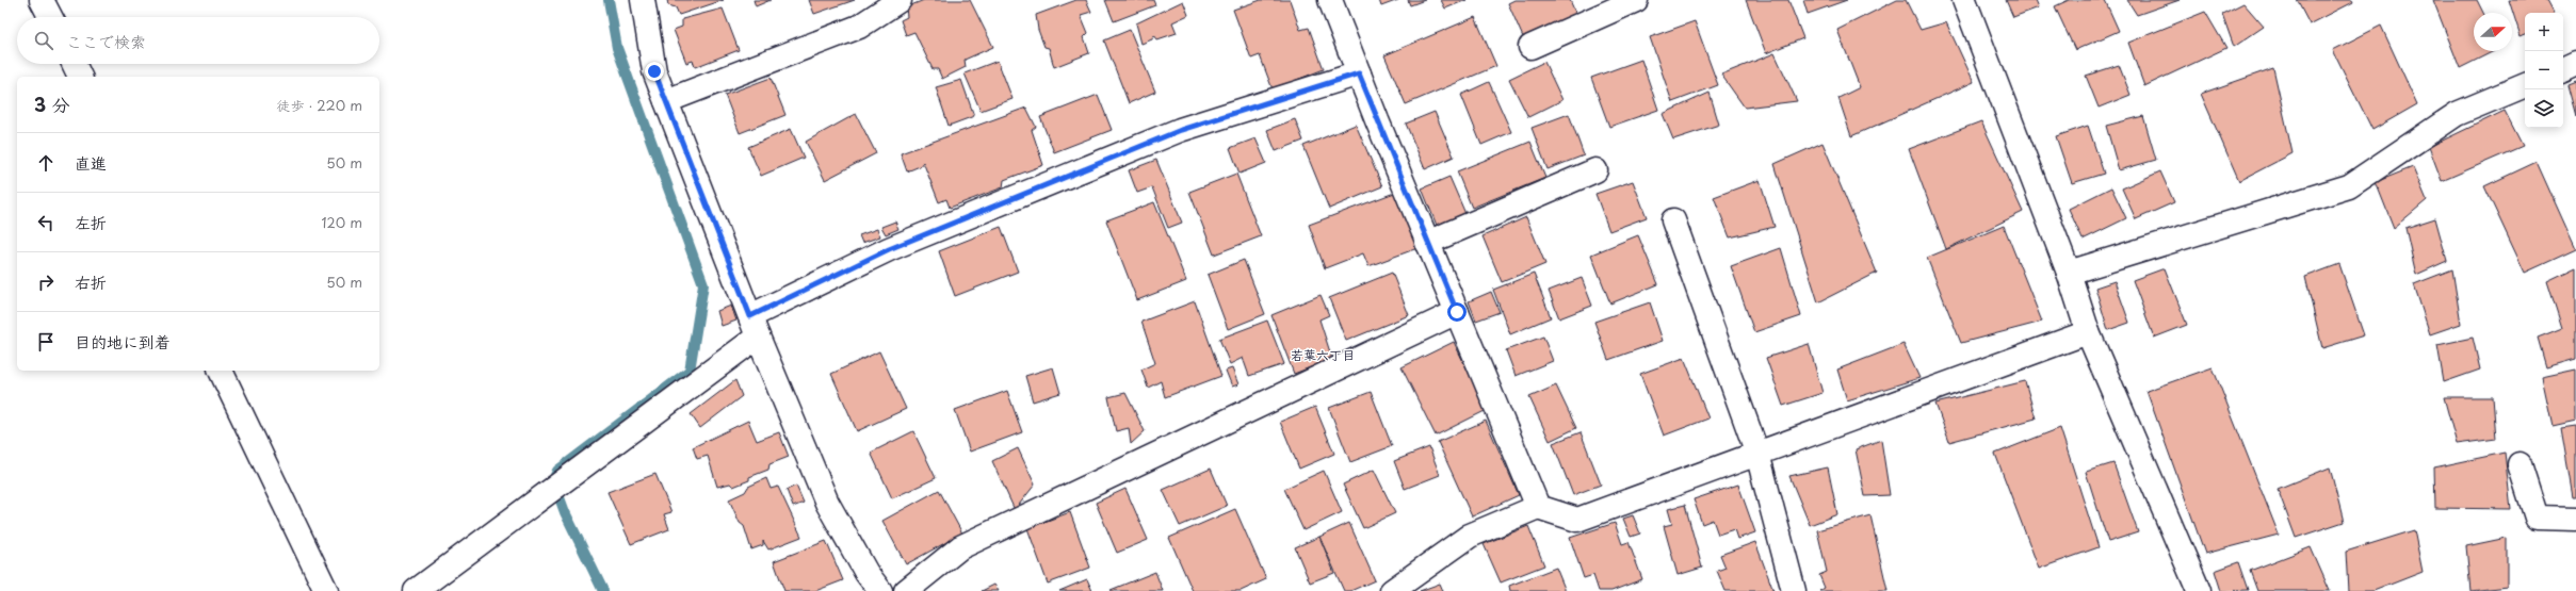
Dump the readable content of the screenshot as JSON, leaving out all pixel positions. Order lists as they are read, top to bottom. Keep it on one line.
{"districts":["若葉六丁目"],"north":"right","page":{"map_buttons":["+","−"],"search":"ここで検索","heading":["3 分","徒歩 · 220 m"],"list":[["直進","50 m"],["左折","120 m"],["右折","50 m"],"目的地に到着"]}}
